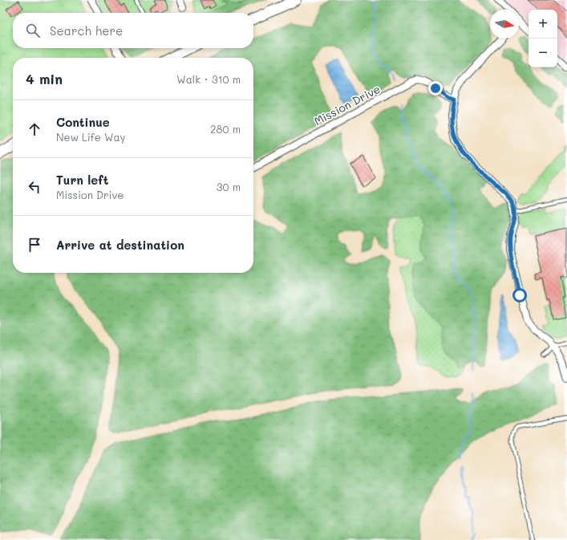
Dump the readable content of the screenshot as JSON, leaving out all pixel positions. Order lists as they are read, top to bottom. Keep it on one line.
{"streets":{"street":["Mission Drive"]},"north":"right","page":{"map_buttons":["+","−"],"search":"Search here","heading":["4 min","Walk · 310 m"],"list":[["Continue","New Life Way","280 m"],["Turn left","Mission Drive","30 m"],"Arrive at destination"]}}
